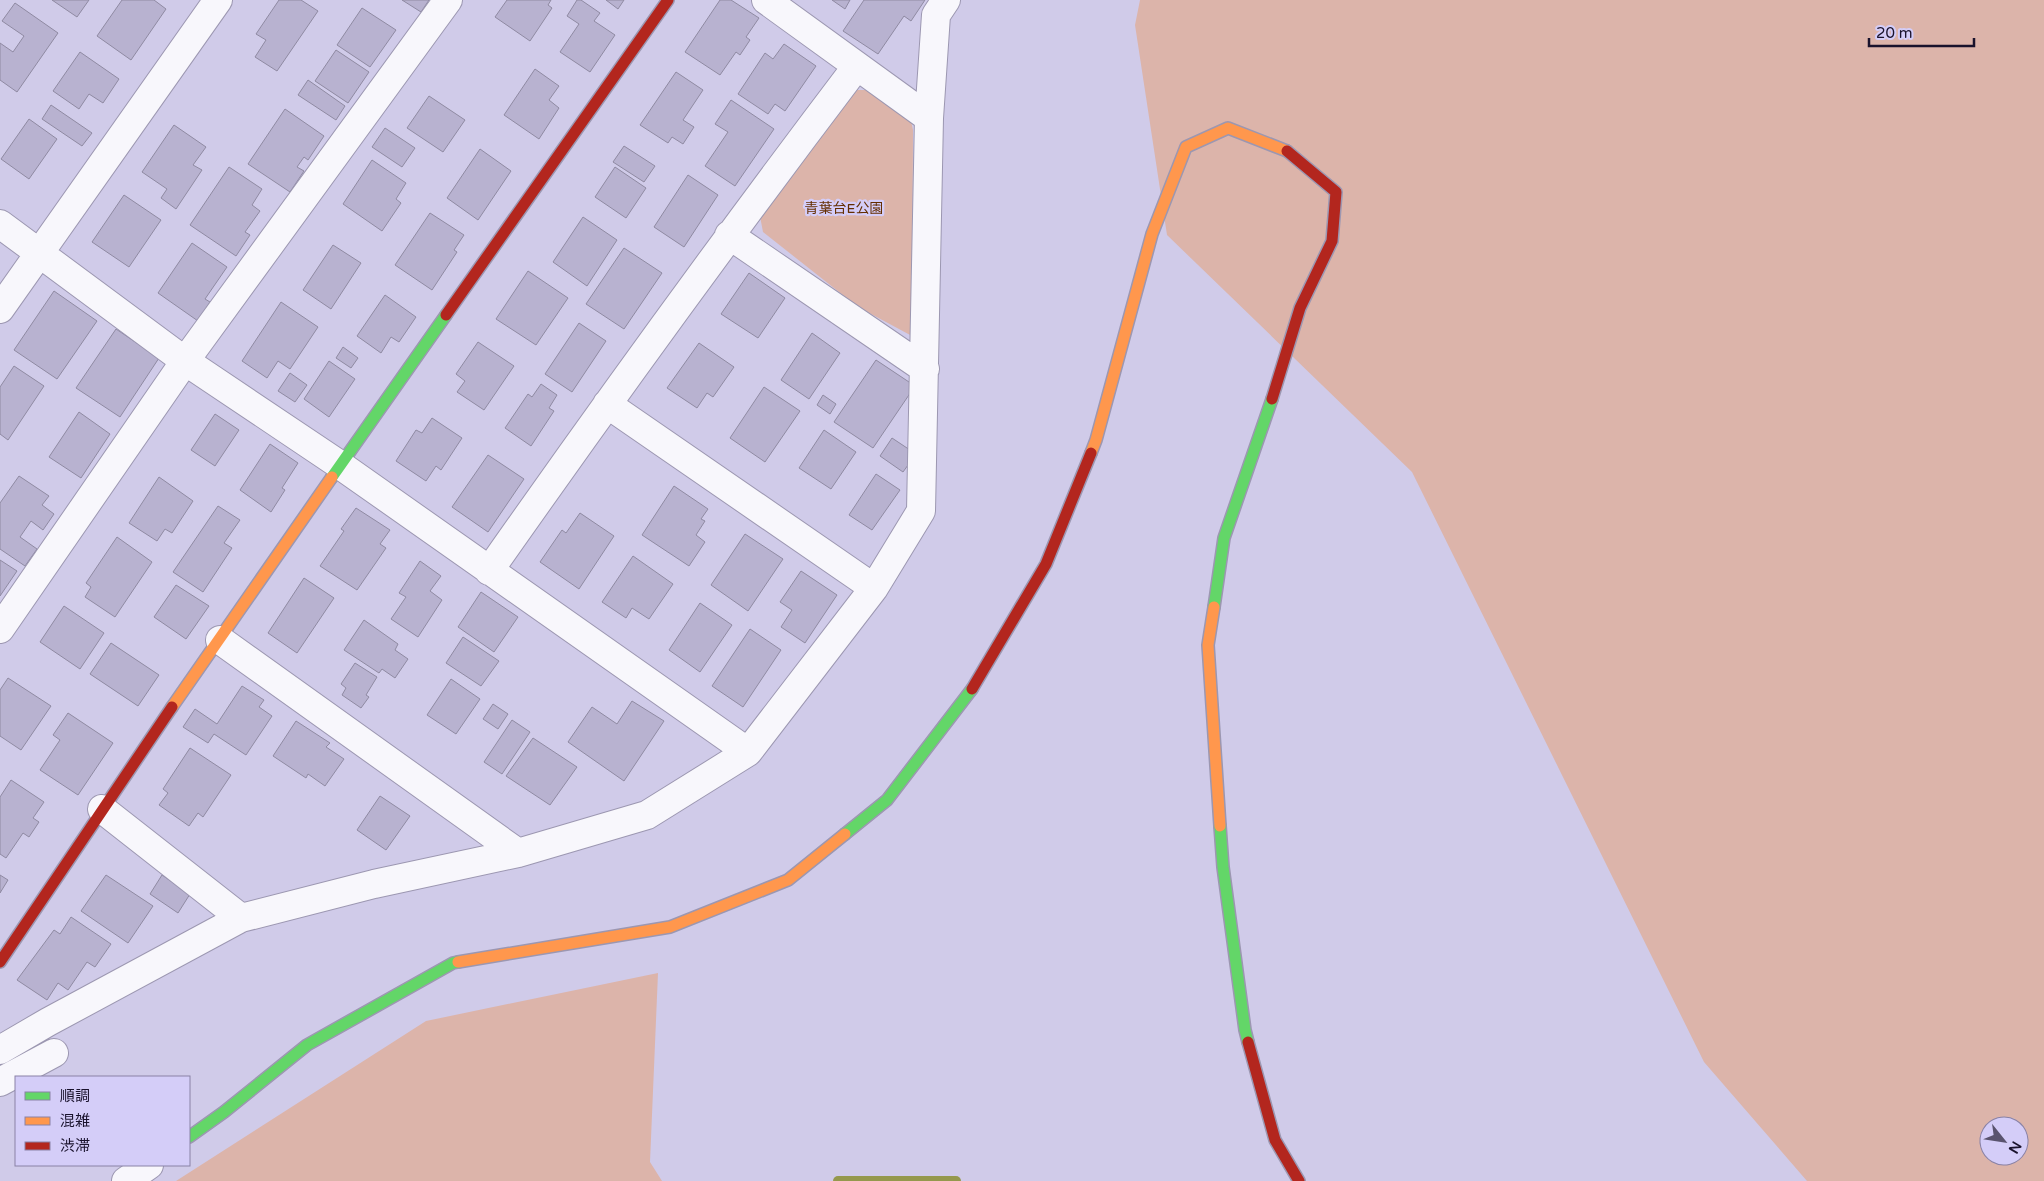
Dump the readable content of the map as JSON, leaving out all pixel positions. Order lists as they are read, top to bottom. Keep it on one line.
{"parks":["青葉台E公園"],"legend":["順調","混雑","渋滞"],"scale_bar":"20 m","north":"bottom right"}
